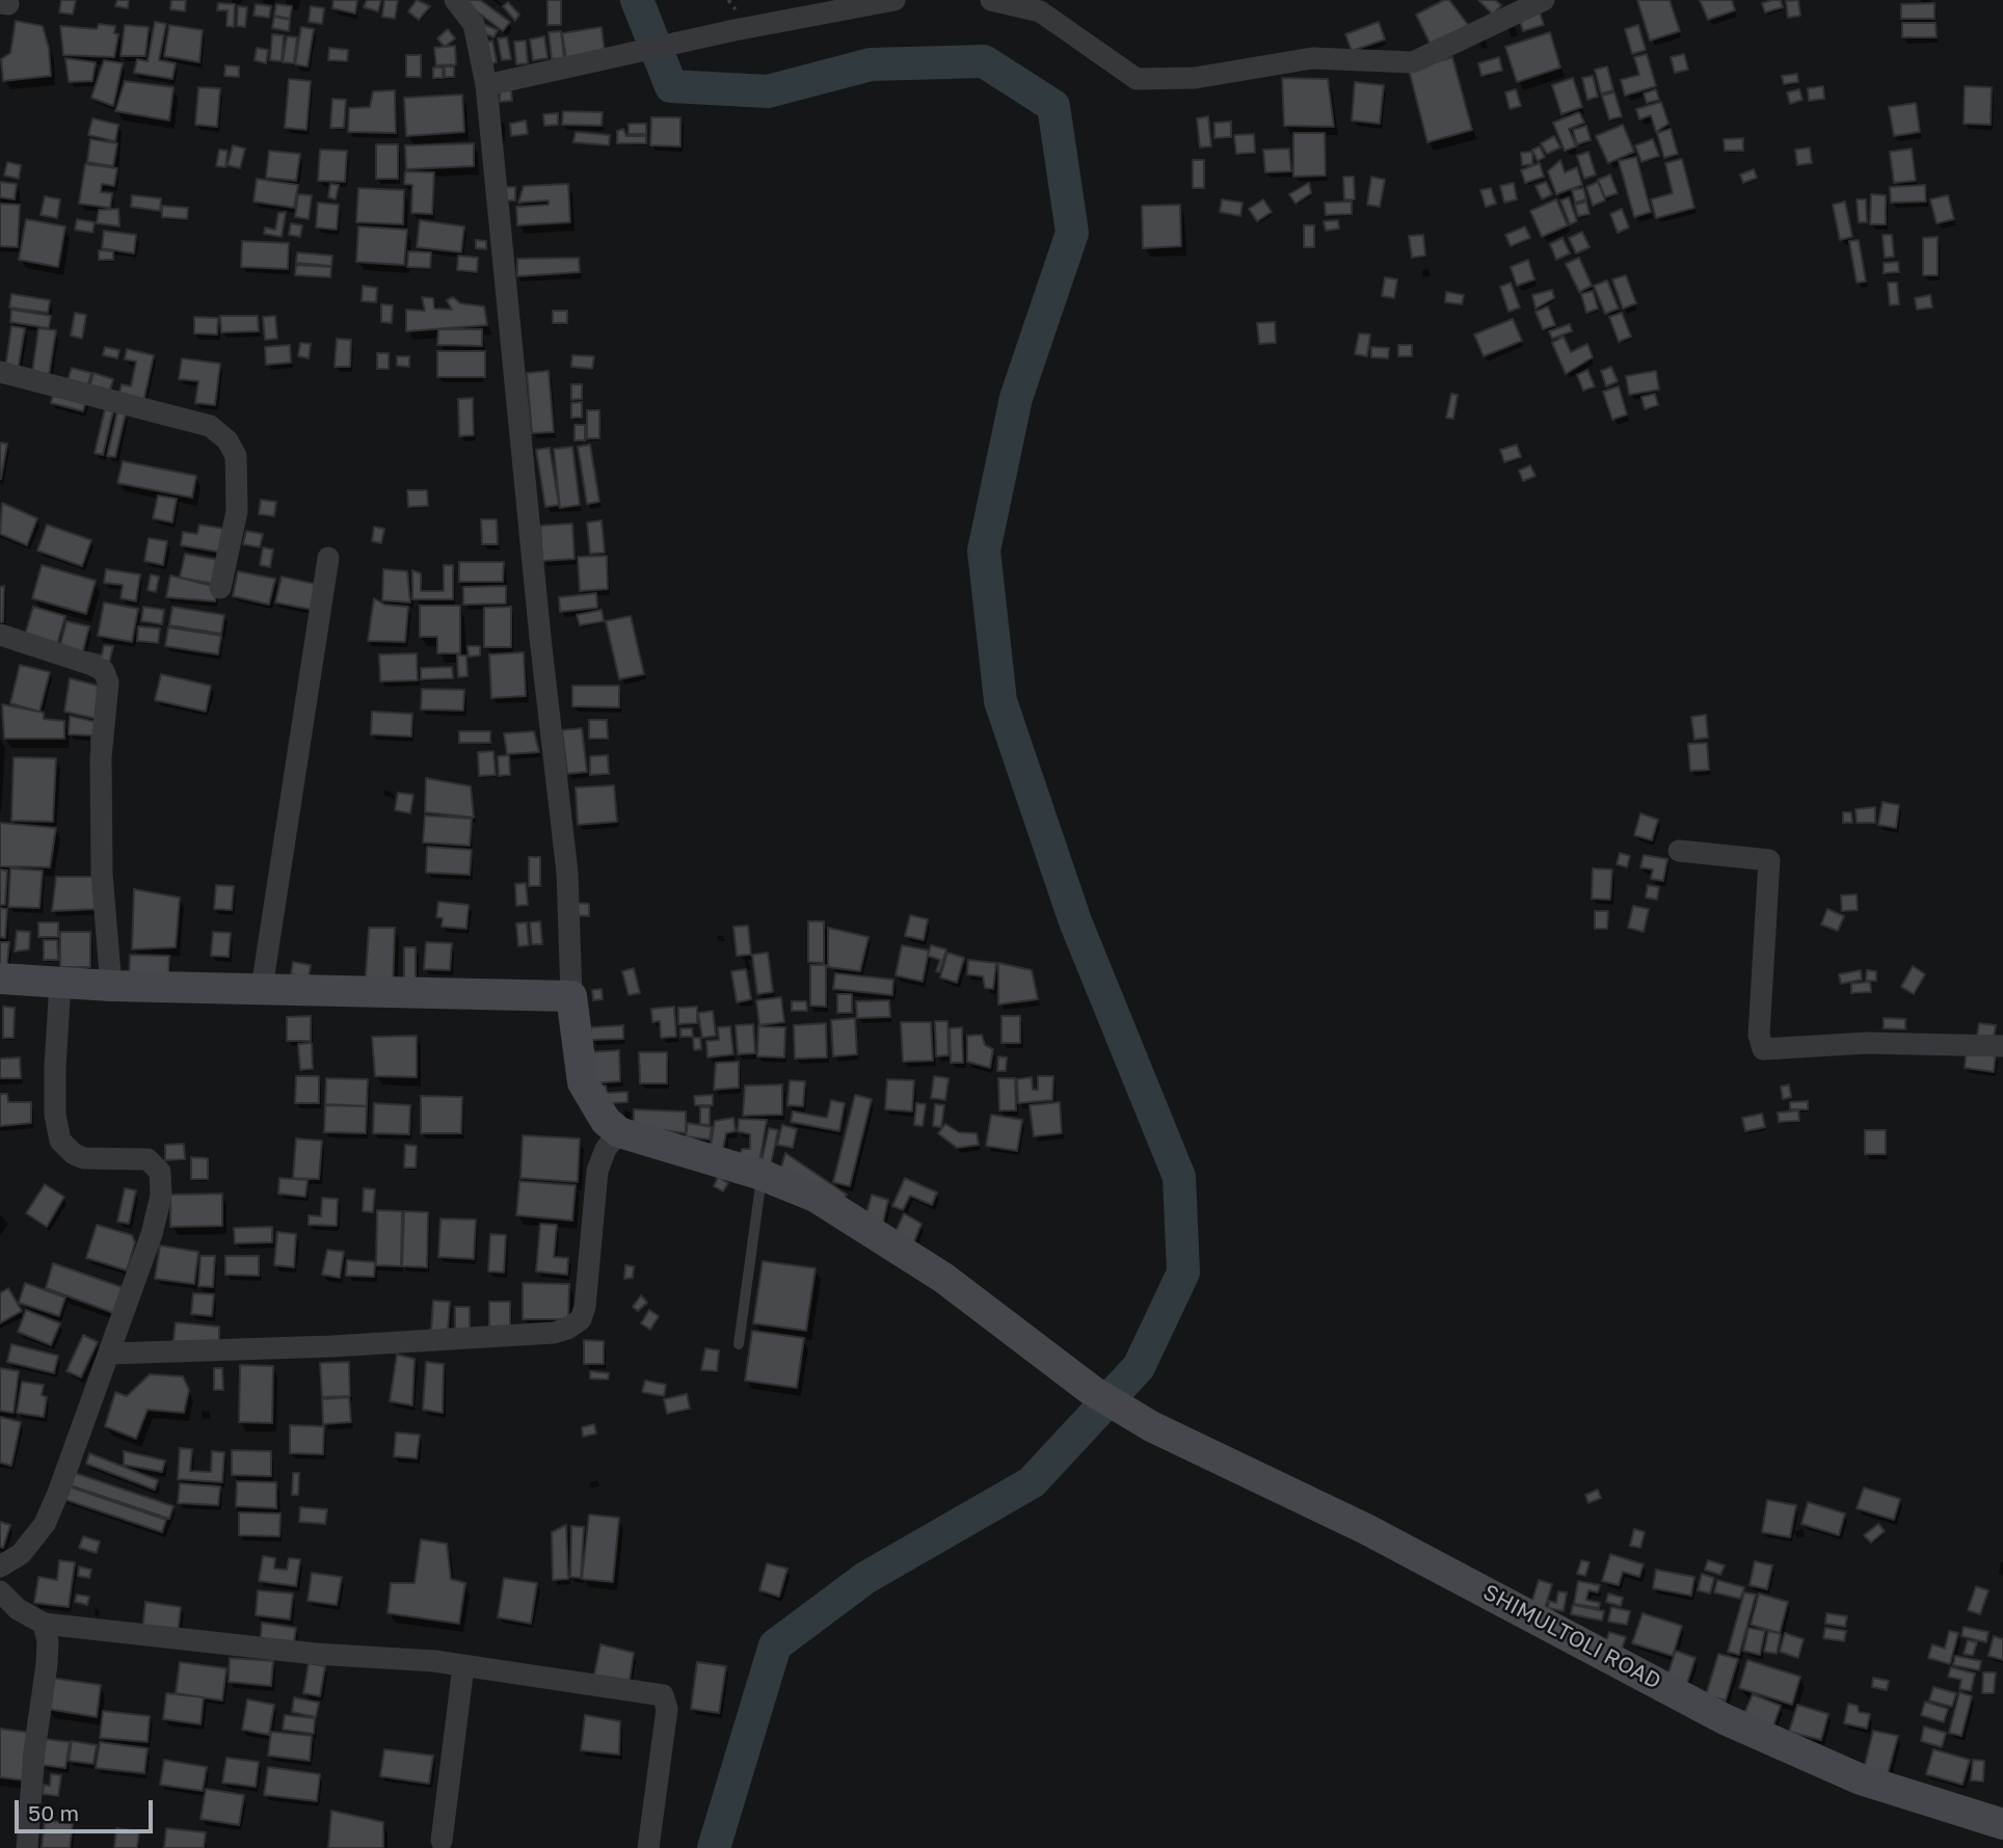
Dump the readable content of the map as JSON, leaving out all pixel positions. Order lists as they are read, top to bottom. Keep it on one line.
{"streets":{"street":["SHIMULTOLI ROAD"]},"scale_bar":"50 m"}
